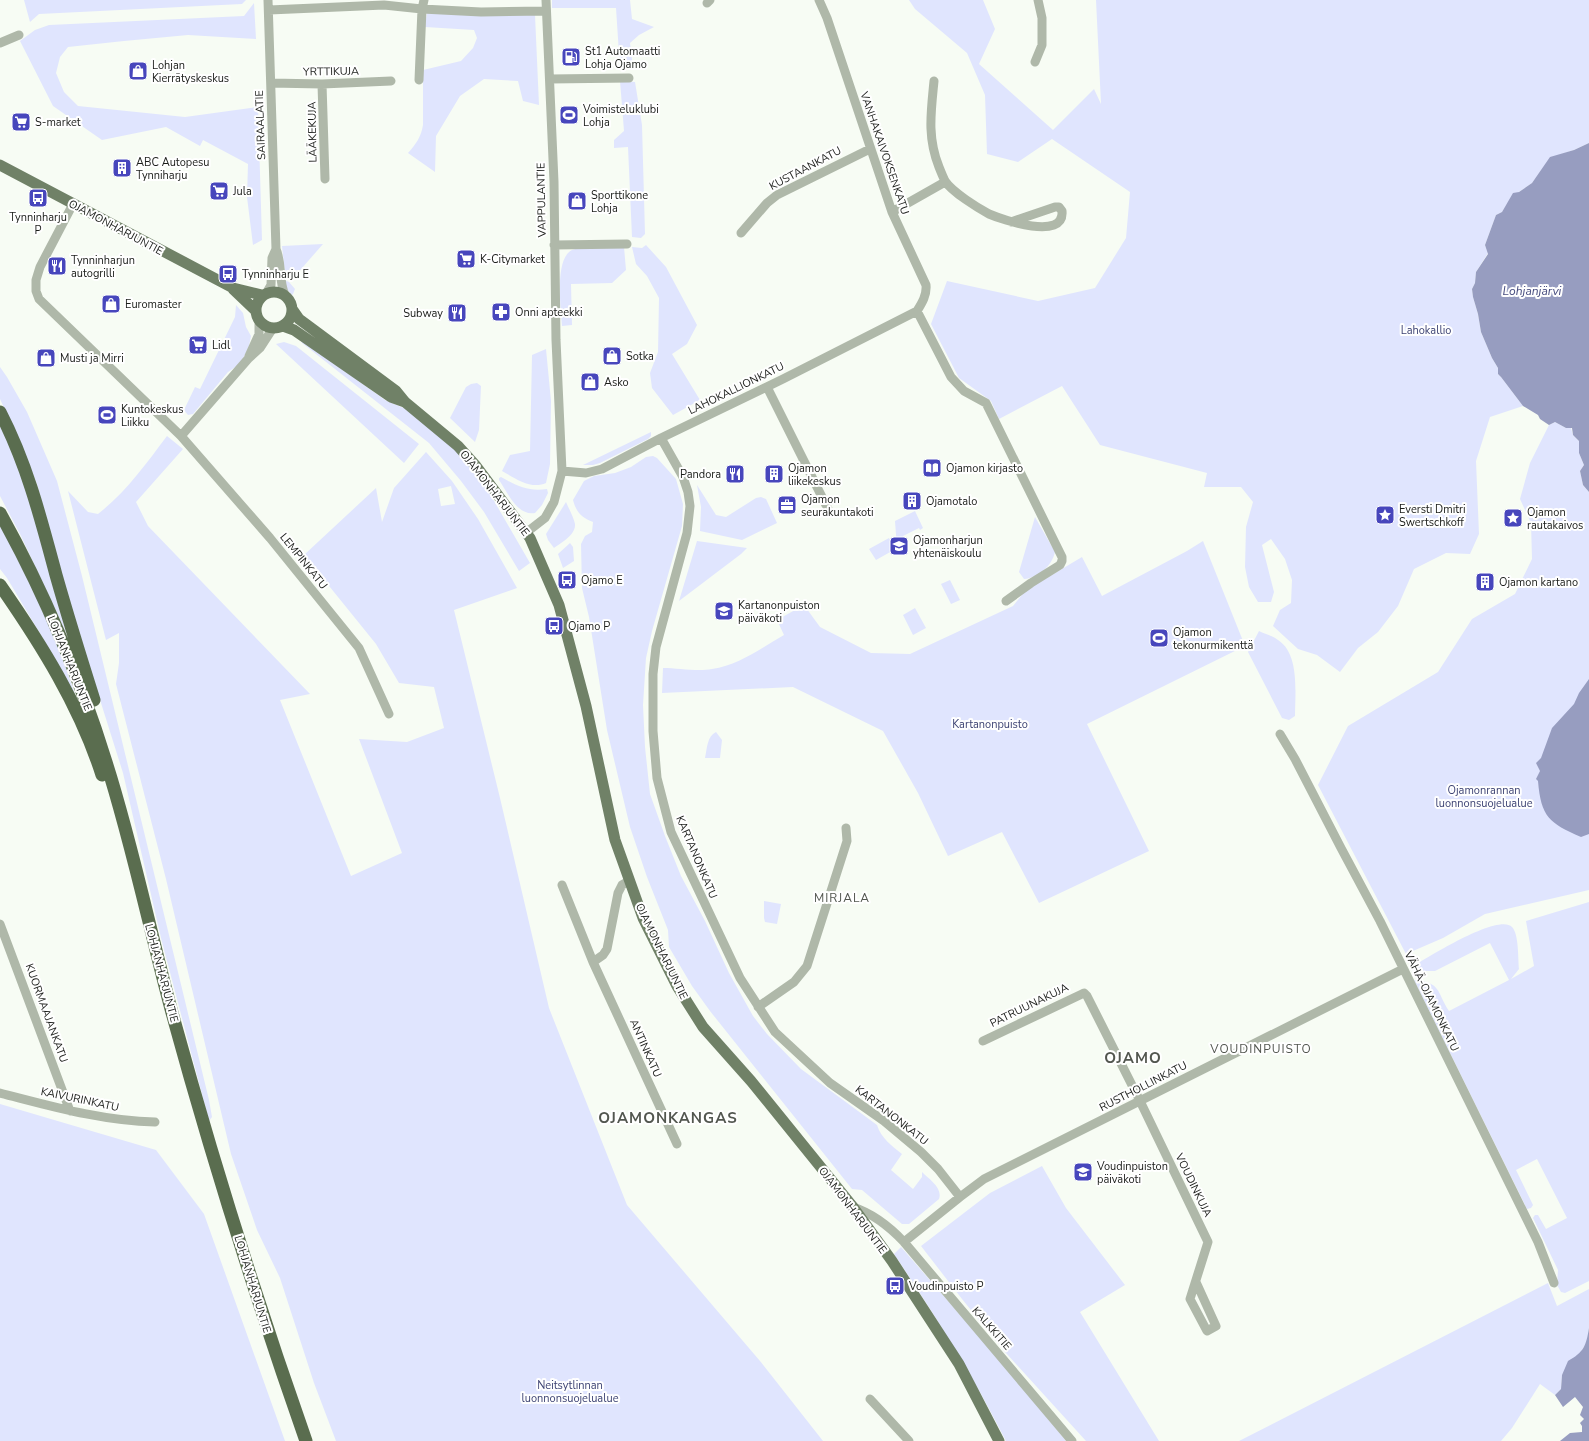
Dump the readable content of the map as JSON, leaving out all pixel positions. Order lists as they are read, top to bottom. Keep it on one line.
{"streets":{"highway":["LOHJANHARJUNTIE"],"main road":["OJAMONHARJUNTIE"],"street":["YRTTIKUJA","SAIRAALATIE","LÄÄKEKUJA","VANHAKAIVOKSENKATU","KUSTAANKATU","VAPPULANTIE","LAHOKALLIONKATU","LEMPINKATU","KARTANONKATU","VÄHÄ-OJAMONKATU","PATRUUNAKUJA","KUORMAAJANKATU","ANTINKATU","RUSTHOLLINKATU","KAIVURINKATU","VOUDINKUJA","KALKKITIE"]},"crossings":[["YRTTIKUJA","SAIRAALATIE"],["YRTTIKUJA","LÄÄKEKUJA"],["SAIRAALATIE","OJAMONHARJUNTIE"],["VANHAKAIVOKSENKATU","KUSTAANKATU"],["VANHAKAIVOKSENKATU","LAHOKALLIONKATU"],["VAPPULANTIE","OJAMONHARJUNTIE"],["VAPPULANTIE","LAHOKALLIONKATU"],["OJAMONHARJUNTIE","LEMPINKATU"],["OJAMONHARJUNTIE","KALKKITIE"],["LAHOKALLIONKATU","KARTANONKATU"],["KARTANONKATU","RUSTHOLLINKATU"],["VÄHÄ-OJAMONKATU","RUSTHOLLINKATU"],["PATRUUNAKUJA","RUSTHOLLINKATU"],["PATRUUNAKUJA","VOUDINKUJA"],["KUORMAAJANKATU","KAIVURINKATU"],["RUSTHOLLINKATU","VOUDINKUJA"],["RUSTHOLLINKATU","KALKKITIE"]],"districts":["MIRJALA","VOUDINPUISTO","OJAMO","OJAMONKANGAS"],"water":["Lohjanjärvi"],"parks":["Lahokallio","Kartanonpuisto","Ojamonrannan luonnonsuojelualue","Neitsytlinnan luonnonsuojelualue"],"places":{"fuel station":["St1 Automaatti Lohja Ojamo"],"shop":["Lohjan Kierrätyskeskus","Sporttikone Lohja","Euromaster","Sotka","Musti ja Mirri","Asko"],"sports":["Voimisteluklubi Lohja","Kuntokeskus Liikku","Ojamon tekonurmikenttä"],"supermarket":["S-market","Jula","K-Citymarket","Lidl"],"building":["ABC Autopesu Tynniharju","Ojamon liikekeskus","Ojamotalo","Ojamon kartano"],"bus stop":["Tynninharju P","Tynninharju E","Ojamo E","Ojamo P","Voudinpuisto P"],"restaurant":["Tynninharjun autogrilli","Subway","Pandora"],"pharmacy":["Onni apteekki"],"library":["Ojamon kirjasto"],"office":["Ojamon seurakuntakoti"],"place":["Eversti Dmitri Swertschkoff","Ojamon rautakaivos"],"school or university":["Ojamonharjun yhtenäiskoulu","Kartanonpuiston päiväkoti","Voudinpuiston päiväkoti"]}}
